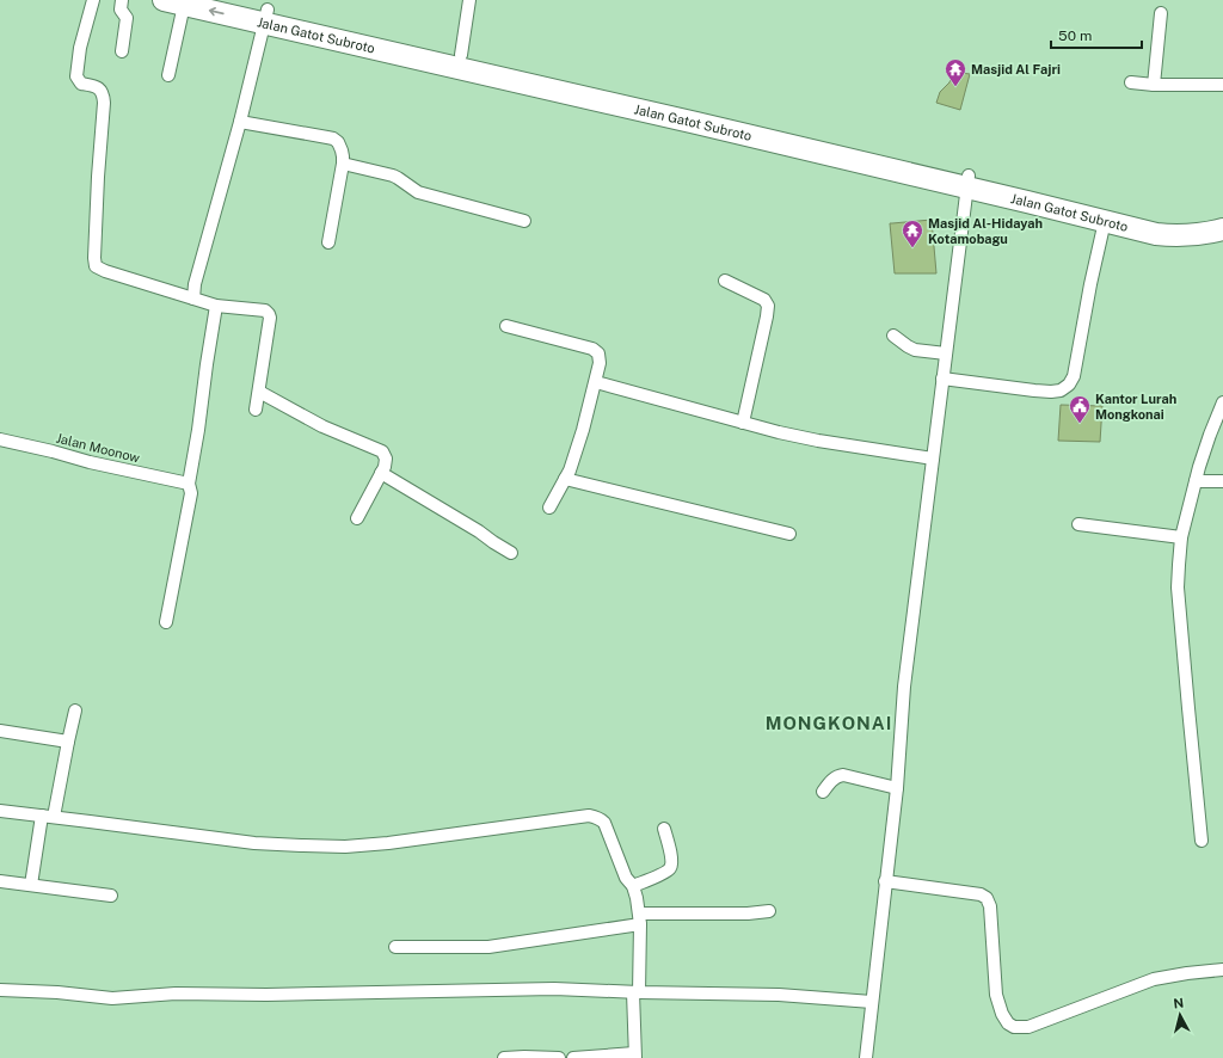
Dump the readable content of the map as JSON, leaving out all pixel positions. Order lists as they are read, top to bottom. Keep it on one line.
{"streets":{"highway":["Jalan Gatot Subroto"],"street":["Jalan Moonow"]},"districts":["MONGKONAI"],"places":{"temple":["Masjid Al Fajri","Masjid Al-Hidayah Kotamobagu"],"public building":["Kantor Lurah Mongkonai"]},"scale_bar":"50 m","north":"top"}
